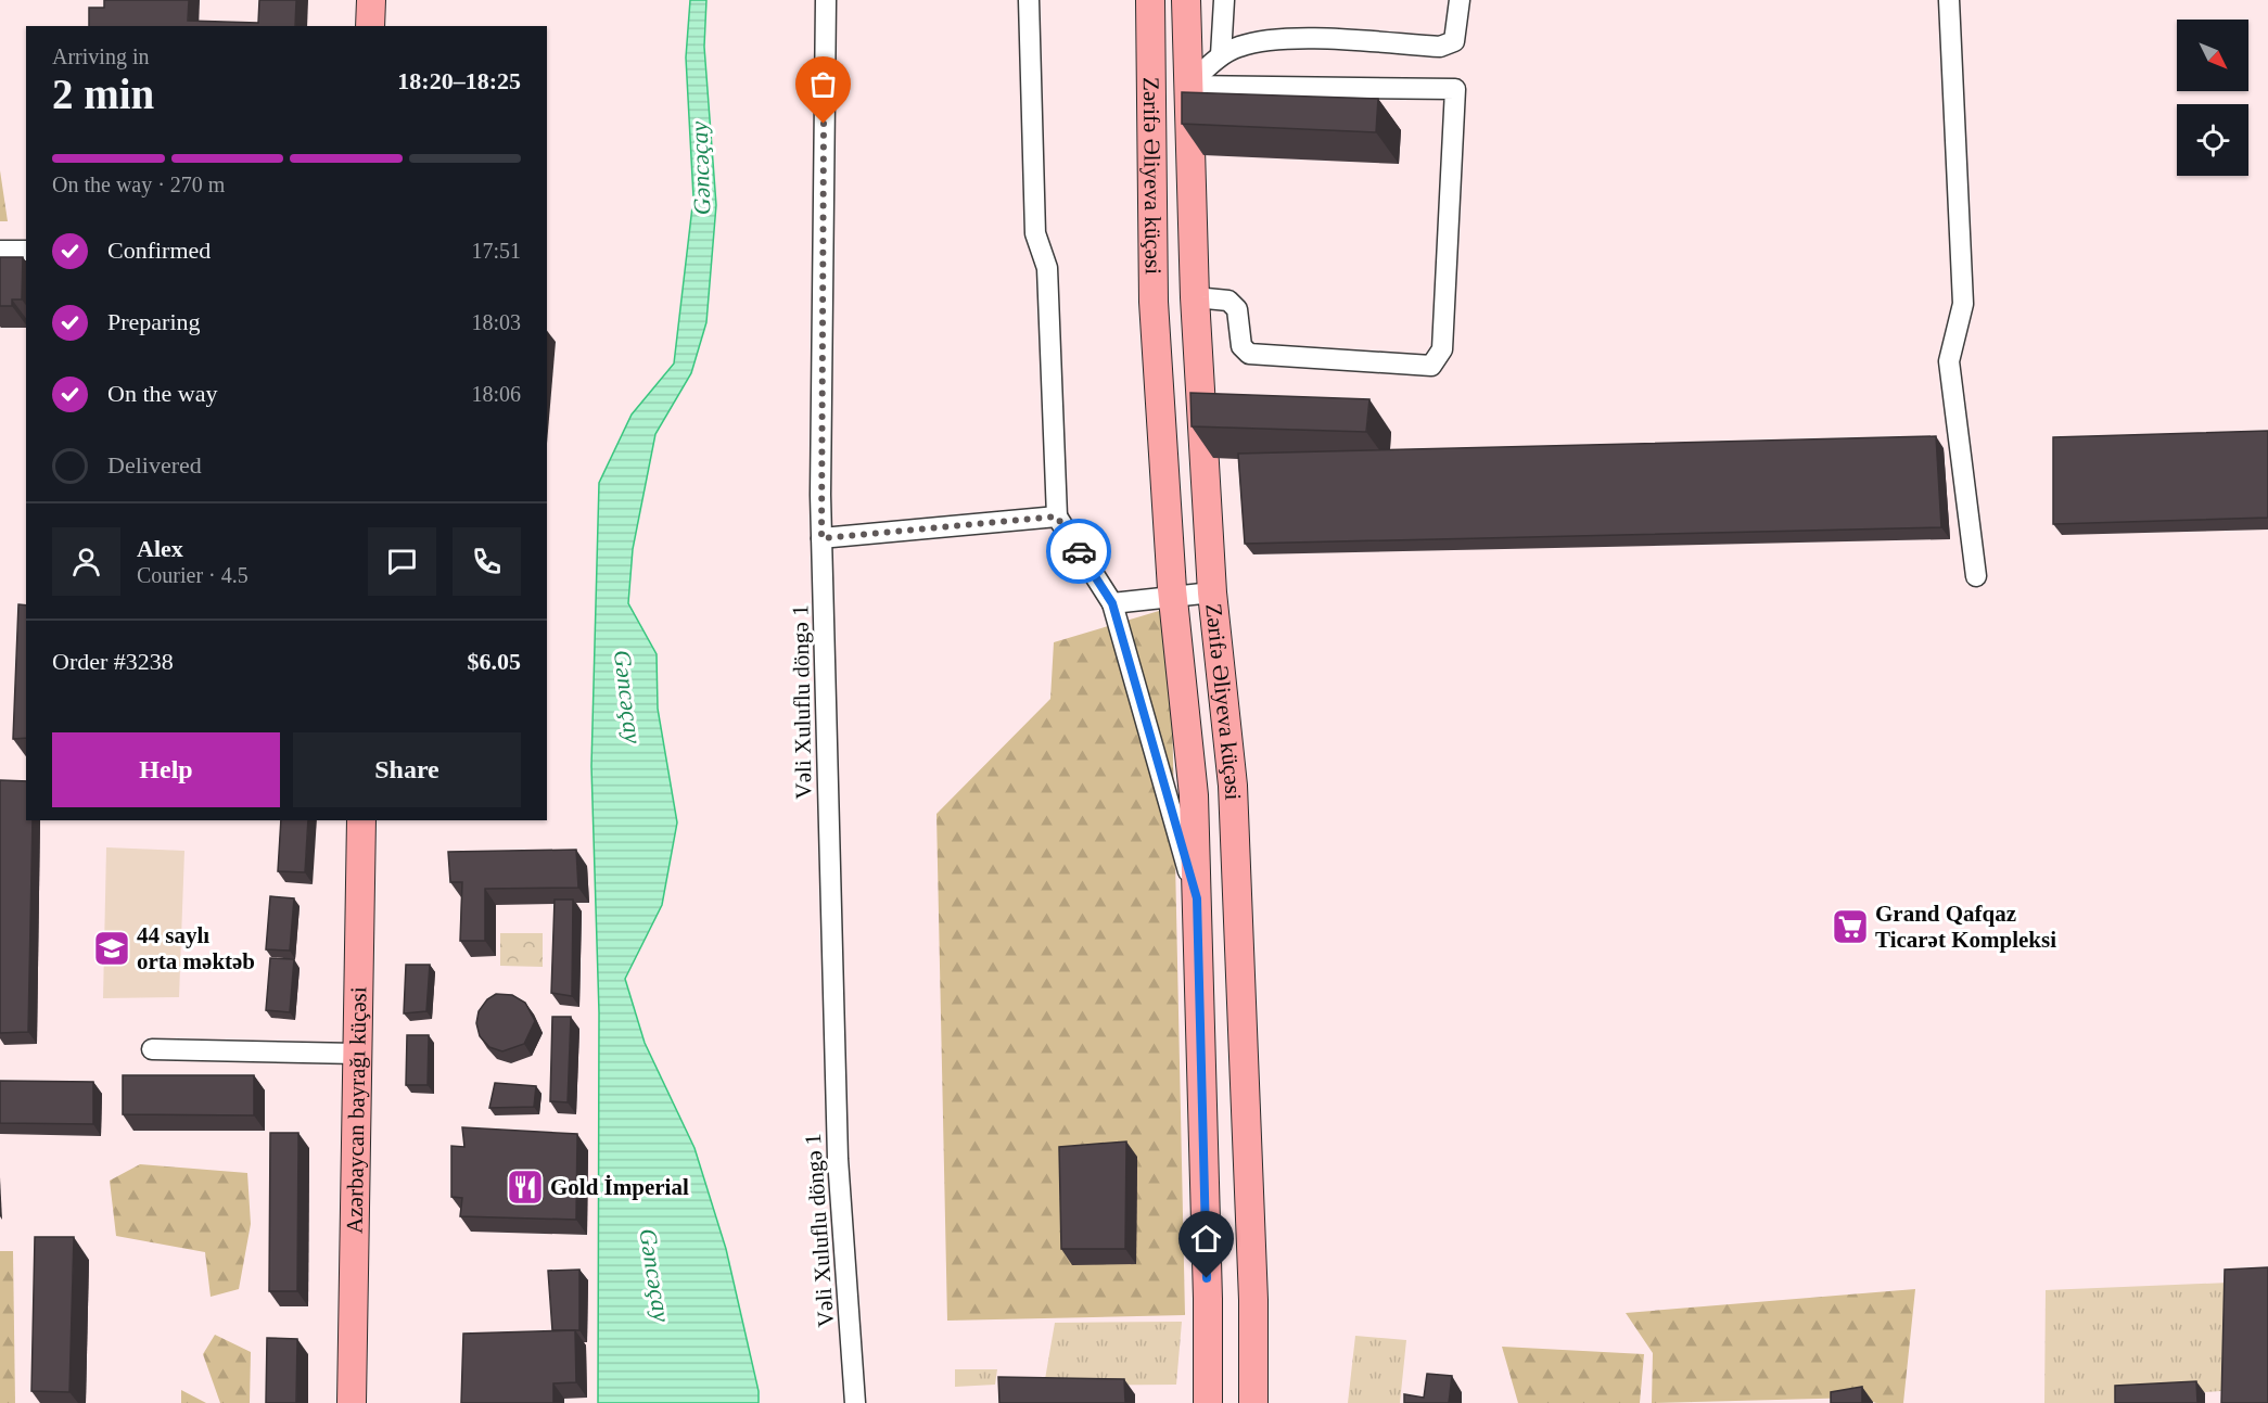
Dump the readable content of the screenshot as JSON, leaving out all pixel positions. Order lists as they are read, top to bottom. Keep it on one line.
{"streets":{"street":["Zərifə Əliyeva küçəsi","Vəli Xuluflu döngə 1","Azərbaycan bayrağı küçəsi"]},"water":["Gəncəçay"],"places":{"supermarket":["Grand Qafqaz Ticarət Kompleksi"],"school or university":["44 saylı orta məktəb"],"restaurant":["Gold İmperial"]},"north":"bottom right","page":{"heading":["2 min","Arriving in","18:20–18:25"],"panel":["Alex","Courier · 4.5","Order #3238","$6.05"],"bar":"On the way · 270 m","list":[["Confirmed","17:51"],["Preparing","18:03"],["On the way","18:06"],"Delivered"],"buttons":["Help","Share"]}}
